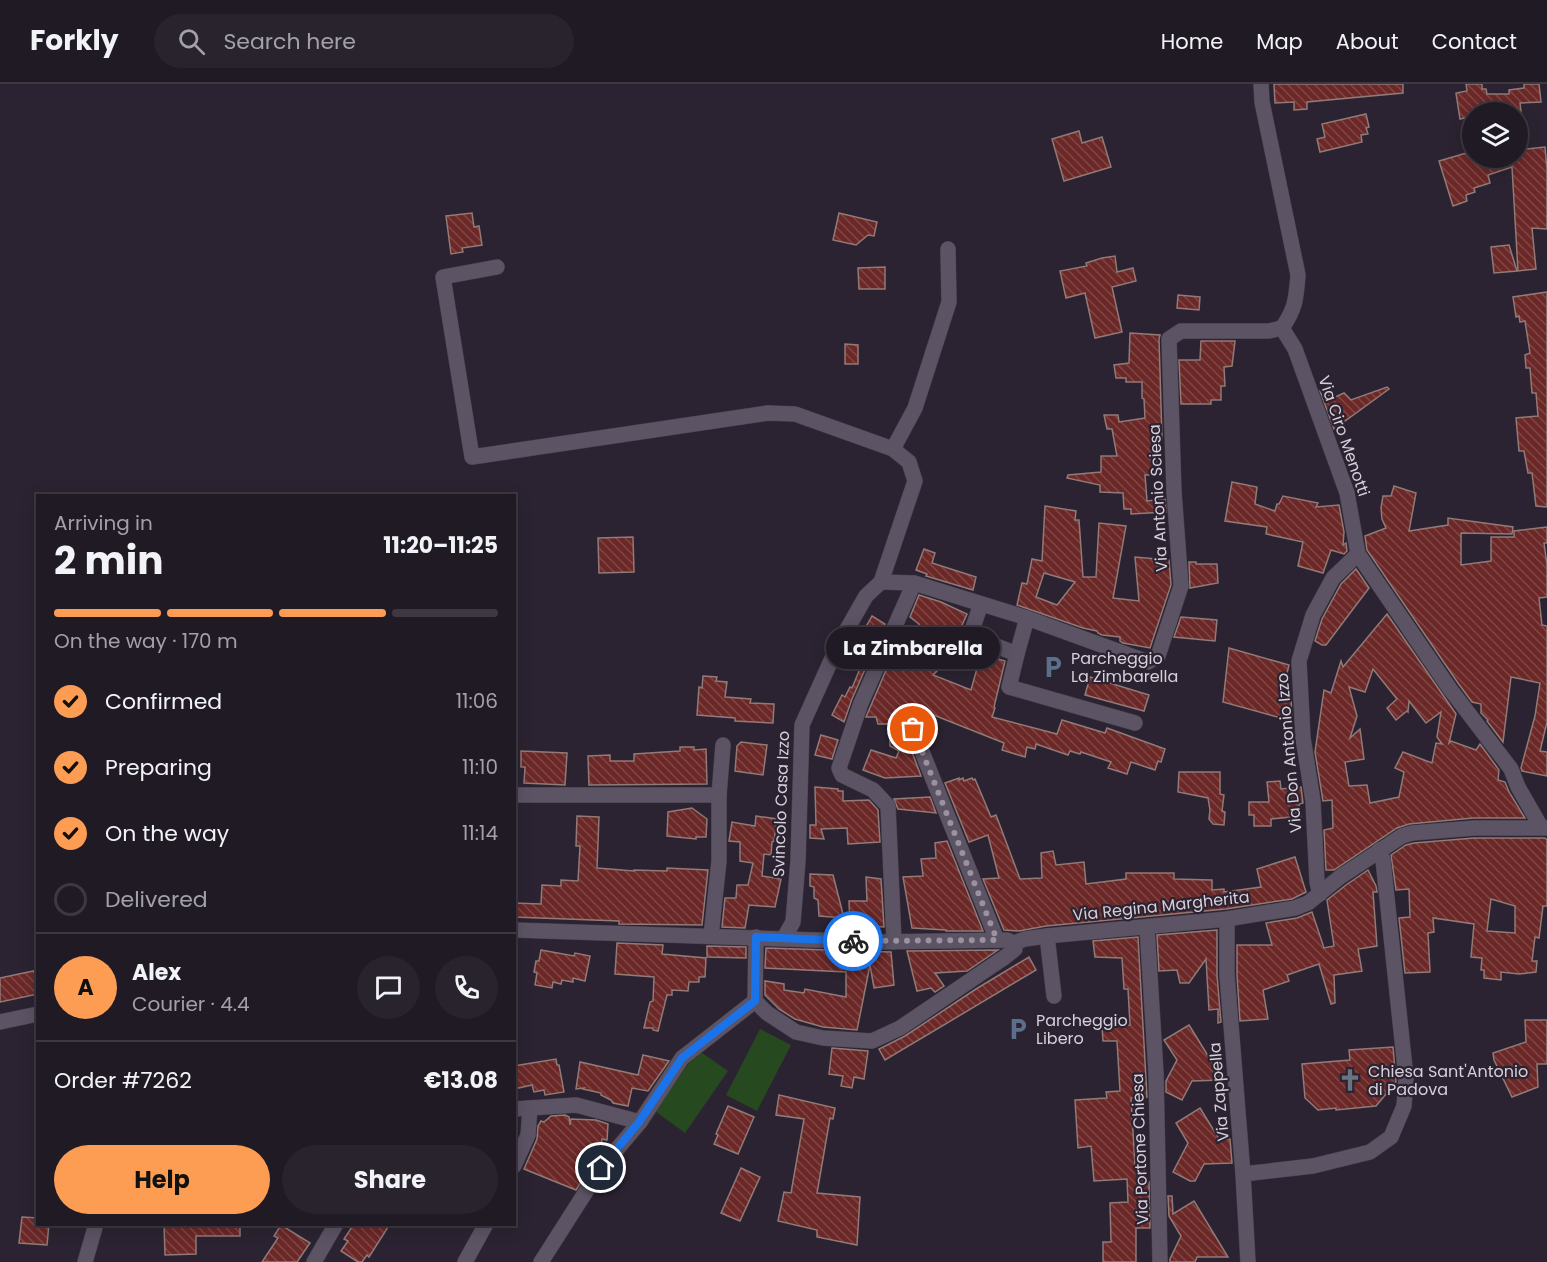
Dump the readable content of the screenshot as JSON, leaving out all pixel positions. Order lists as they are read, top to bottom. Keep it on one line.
{"streets":{"street":["Via Ciro Menotti","Via Antonio Sciesa","Via Don Antonio Izzo","Svincolo Casa Izzo","Via Regina Margherita","Via Zappella","Via Portone Chiesa"]},"crossings":[["Via Ciro Menotti","Via Antonio Sciesa"],["Via Ciro Menotti","Via Don Antonio Izzo"],["Via Ciro Menotti","Via Regina Margherita"],["Via Antonio Sciesa","Svincolo Casa Izzo"],["Via Don Antonio Izzo","Via Regina Margherita"],["Svincolo Casa Izzo","Via Regina Margherita"],["Via Regina Margherita","Via Zappella"],["Via Regina Margherita","Via Portone Chiesa"]],"places":{"parking":["Parcheggio La Zimbarella","Parcheggio Libero"],"other":["La Zimbarella"],"church":["Chiesa Sant'Antonio di Padova"]},"page":{"header":"Forkly","search":"Search here","nav":["Home","Map","About","Contact"],"heading":["2 min","Arriving in","11:20–11:25"],"panel":["Alex","Courier · 4.4","Order #7262","€13.08"],"bar":"On the way · 170 m","bubble":"La Zimbarella","list":[["Confirmed","11:06"],["Preparing","11:10"],["On the way","11:14"],"Delivered"],"round":"A","buttons":["Help","Share"]}}
